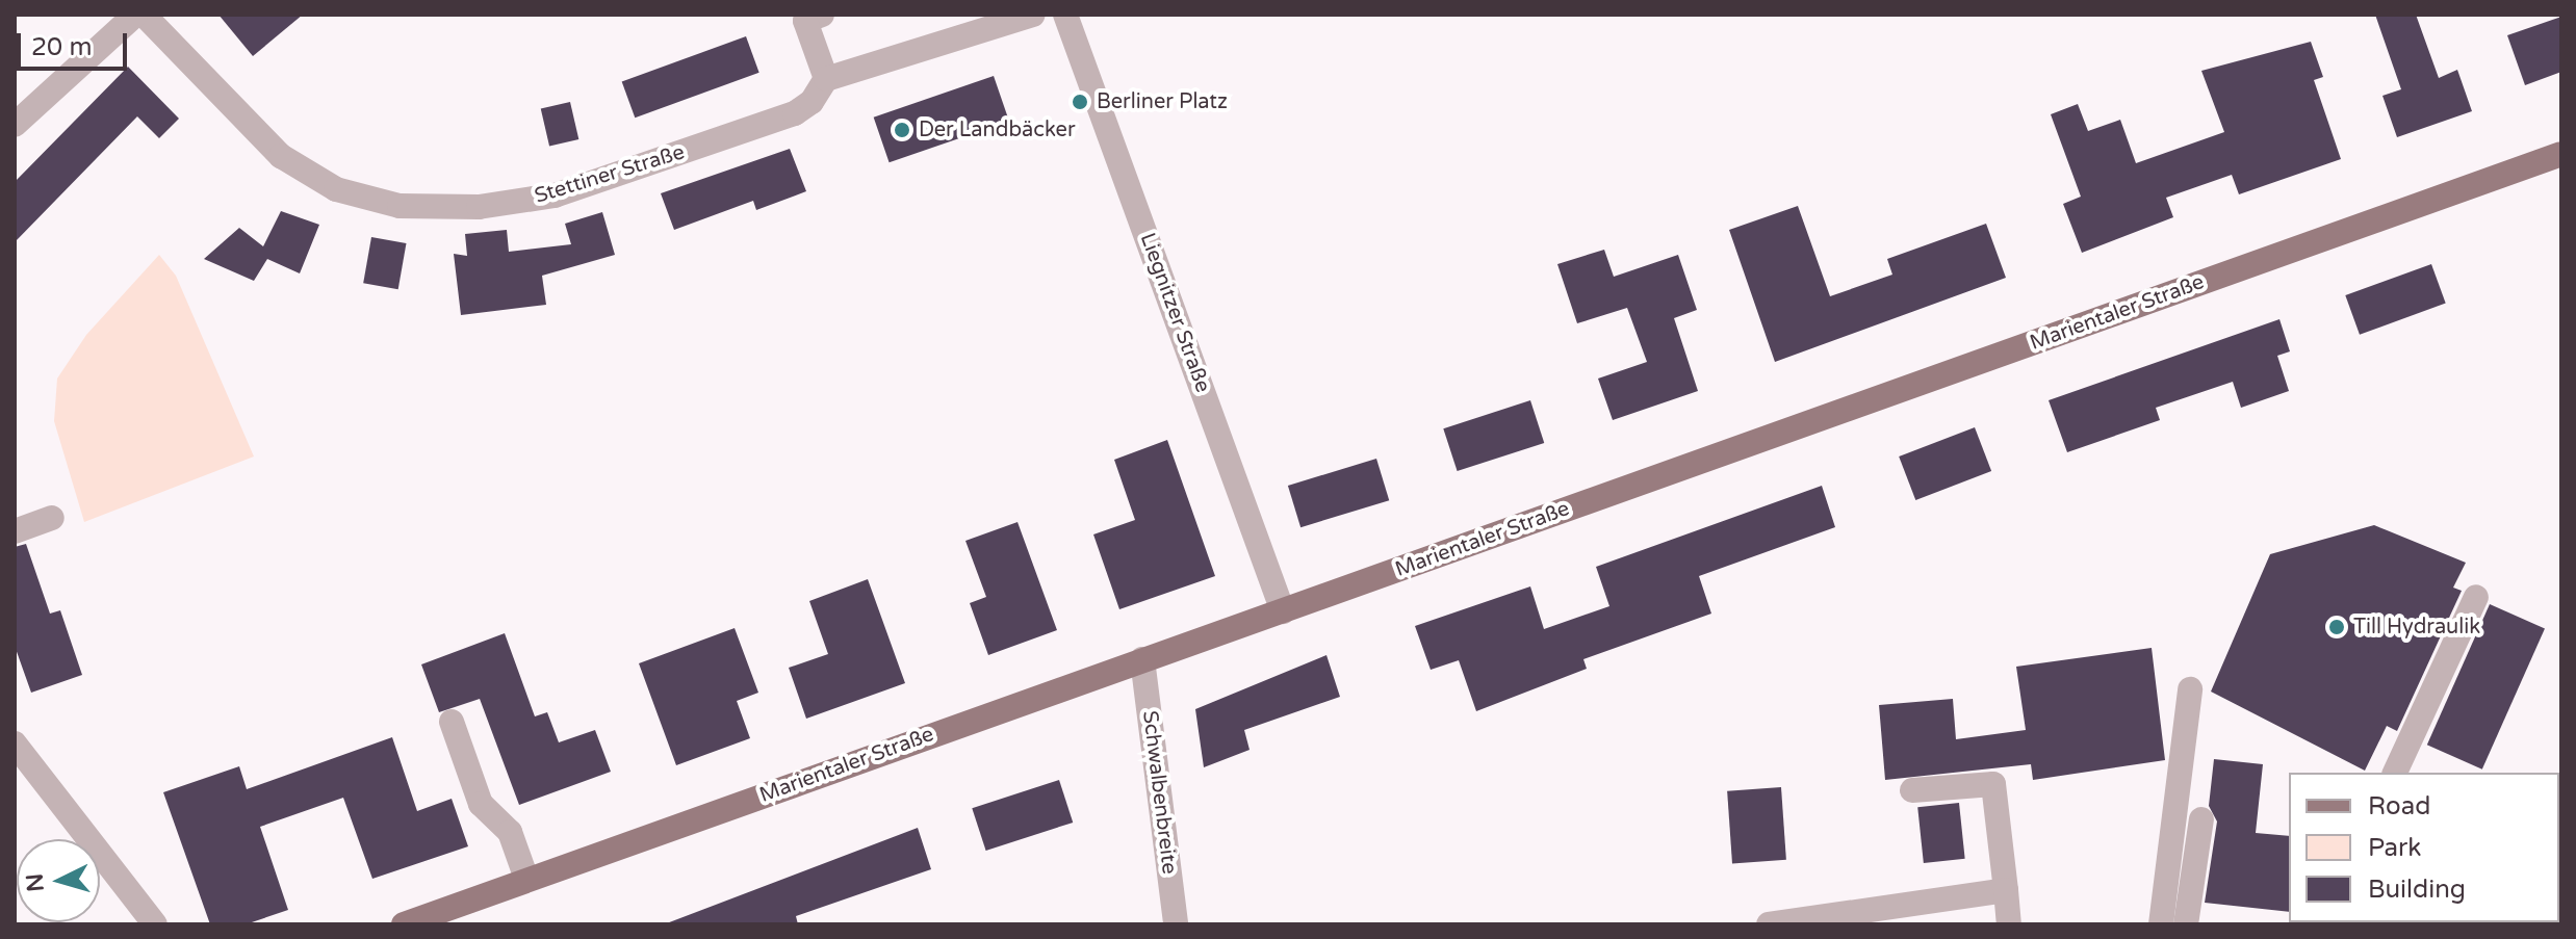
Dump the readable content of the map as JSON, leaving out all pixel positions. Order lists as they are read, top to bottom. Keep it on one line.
{"streets":{"main road":["Marientaler Straße"],"street":["Stettiner Straße","Liegnitzer Straße","Schwalbenbreite"]},"crossings":[["Liegnitzer Straße","Marientaler Straße"],["Marientaler Straße","Schwalbenbreite"]],"places":["Berliner Platz","Der Landbäcker","Till Hydraulik"],"legend":["Road","Park","Building"],"scale_bar":"20 m","north":"left"}
